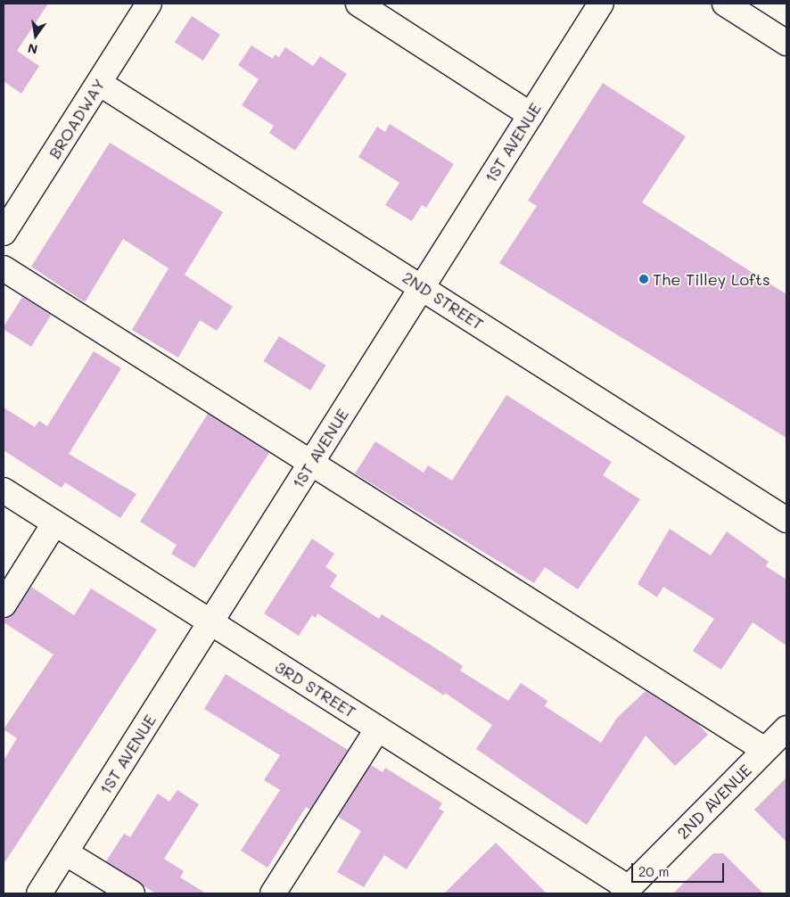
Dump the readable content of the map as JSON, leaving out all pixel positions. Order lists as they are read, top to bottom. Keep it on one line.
{"streets":{"street":["BROADWAY","1ST AVENUE","2ND STREET","3RD STREET","2ND AVENUE"]},"crossings":[["BROADWAY","2ND STREET"],["1ST AVENUE","2ND STREET"],["1ST AVENUE","3RD STREET"],["3RD STREET","2ND AVENUE"]],"places":["The Tilley Lofts"],"scale_bar":"20 m","north":"bottom"}
